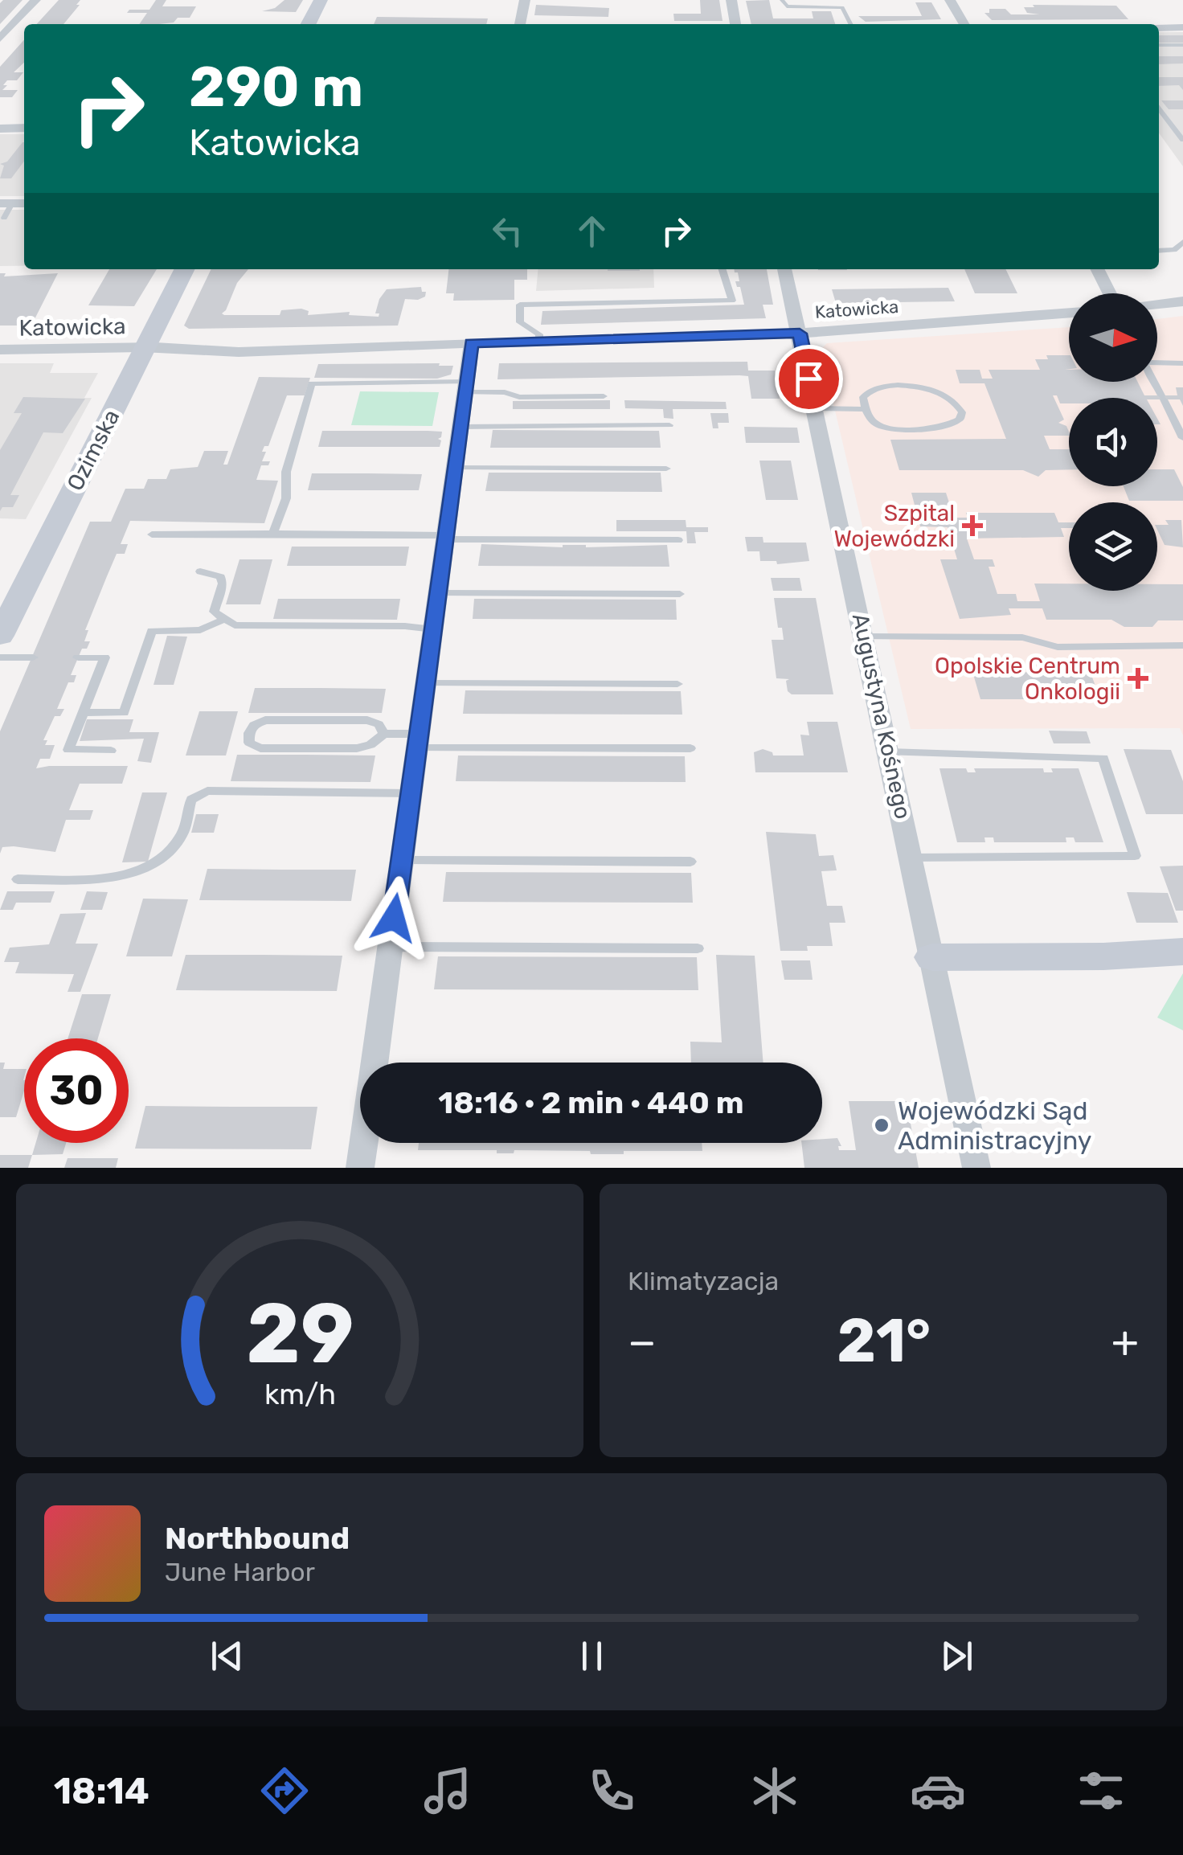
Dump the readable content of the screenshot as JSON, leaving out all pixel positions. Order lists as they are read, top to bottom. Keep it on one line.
{"streets":{"main road":["Ozimska"],"street":["Katowicka","Augustyna Kośnego"]},"crossings":[["Katowicka","Ozimska"],["Katowicka","Augustyna Kośnego"]],"places":{"health":["Szpital Wojewódzki","Opolskie Centrum Onkologii"],"other":["Wojewódzki Sąd Administracyjny"]},"north":"right","page":{"turn":["290 m","Katowicka"],"limit":"30","trip":"18:16 · 2 min · 440 m","tile":"Klimatyzacja","heat":["−","21°","+"],"song":["Northbound","June Harbor"],"tabs":"18:14","gauge":["29","km/h"]}}
